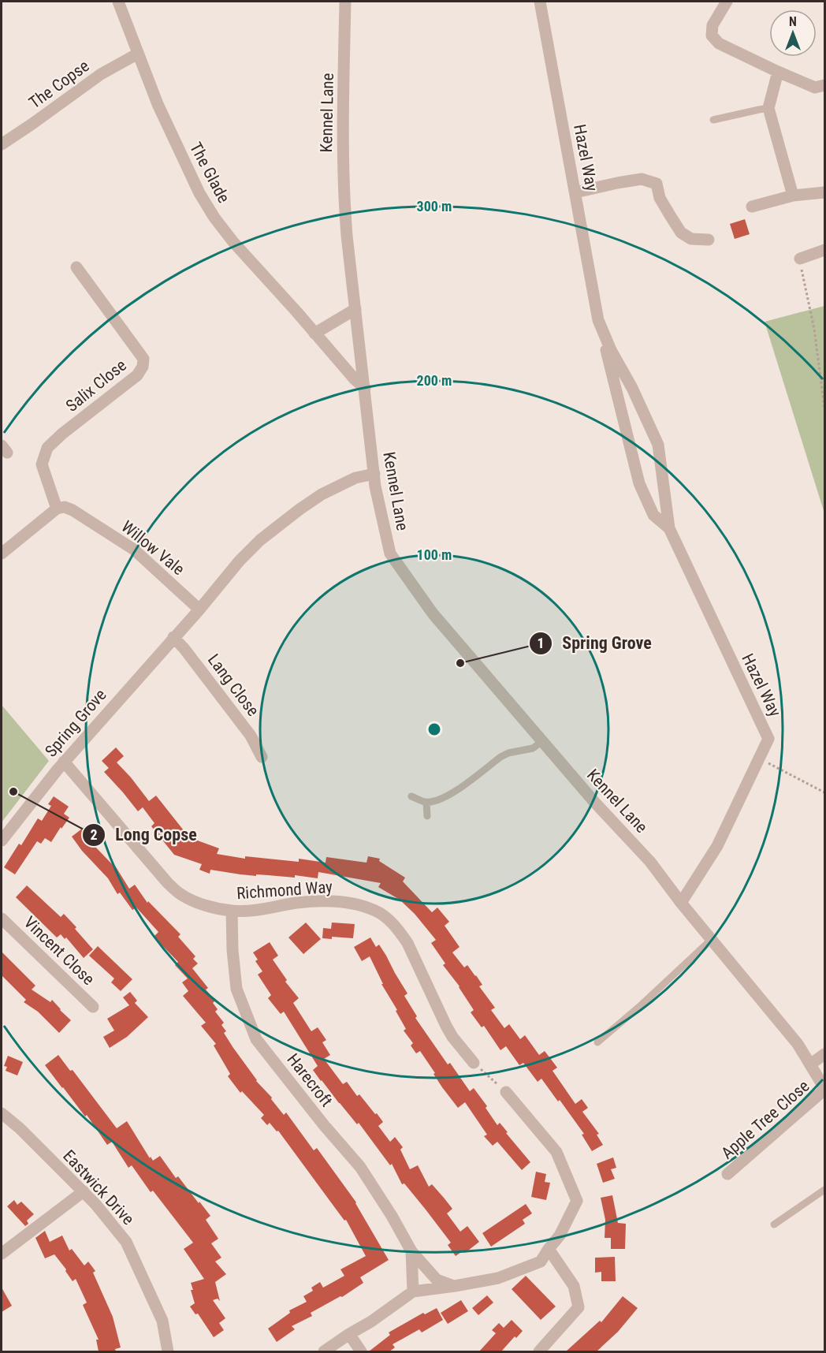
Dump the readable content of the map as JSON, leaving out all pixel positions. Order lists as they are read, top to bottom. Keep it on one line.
{"streets":{"street":["The Copse","Kennel Lane","Hazel Way","The Glade","Salix Close","Willow Vale","Lang Close","Spring Grove","Richmond Way","Vincent Close","Harecroft","Apple Tree Close","Eastwick Drive"]},"crossings":[["The Copse","The Glade"],["Kennel Lane","Hazel Way"],["Kennel Lane","The Glade"],["Kennel Lane","Spring Grove"],["Kennel Lane","Apple Tree Close"],["Salix Close","Willow Vale"],["Willow Vale","Spring Grove"],["Lang Close","Spring Grove"],["Spring Grove","Richmond Way"],["Richmond Way","Harecroft"]],"places":["Spring Grove","Long Copse"],"north":"top","rings":["300 m","200 m","100 m"]}
